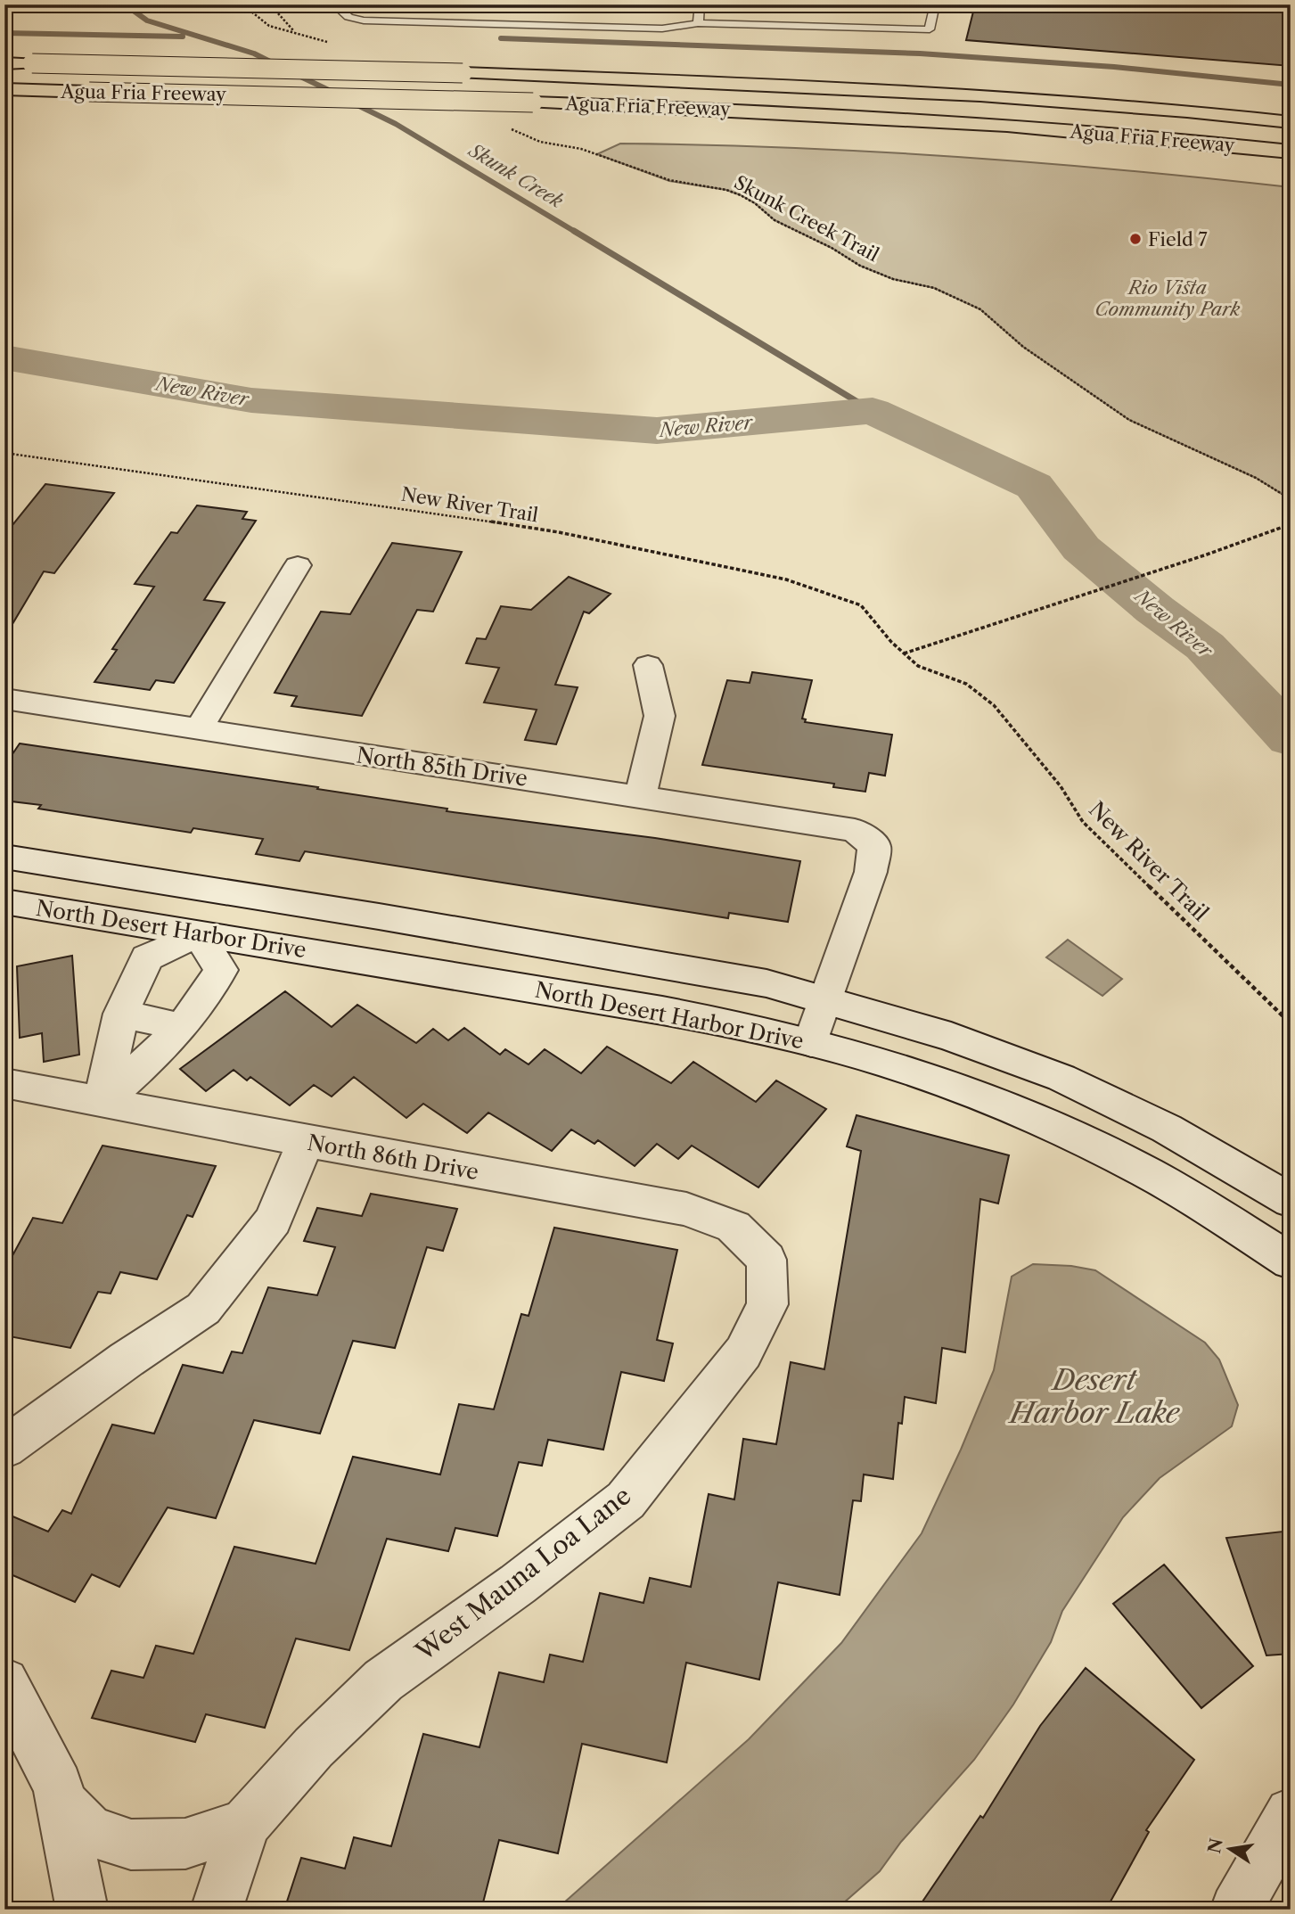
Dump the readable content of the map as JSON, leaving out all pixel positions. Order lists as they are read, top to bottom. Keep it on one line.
{"streets":{"highway":["Agua Fria Freeway"],"street":["North 85th Drive","North Desert Harbor Drive","North 86th Drive","West Mauna Loa Lane"],"path":["Skunk Creek Trail","New River Trail"]},"crossings":[["North 85th Drive","North Desert Harbor Drive"],["North 86th Drive","West Mauna Loa Lane"]],"water":["Skunk Creek","New River","Desert Harbor Lake"],"parks":["Rio Vista Community Park"],"places":["Field 7"],"north":"left"}
